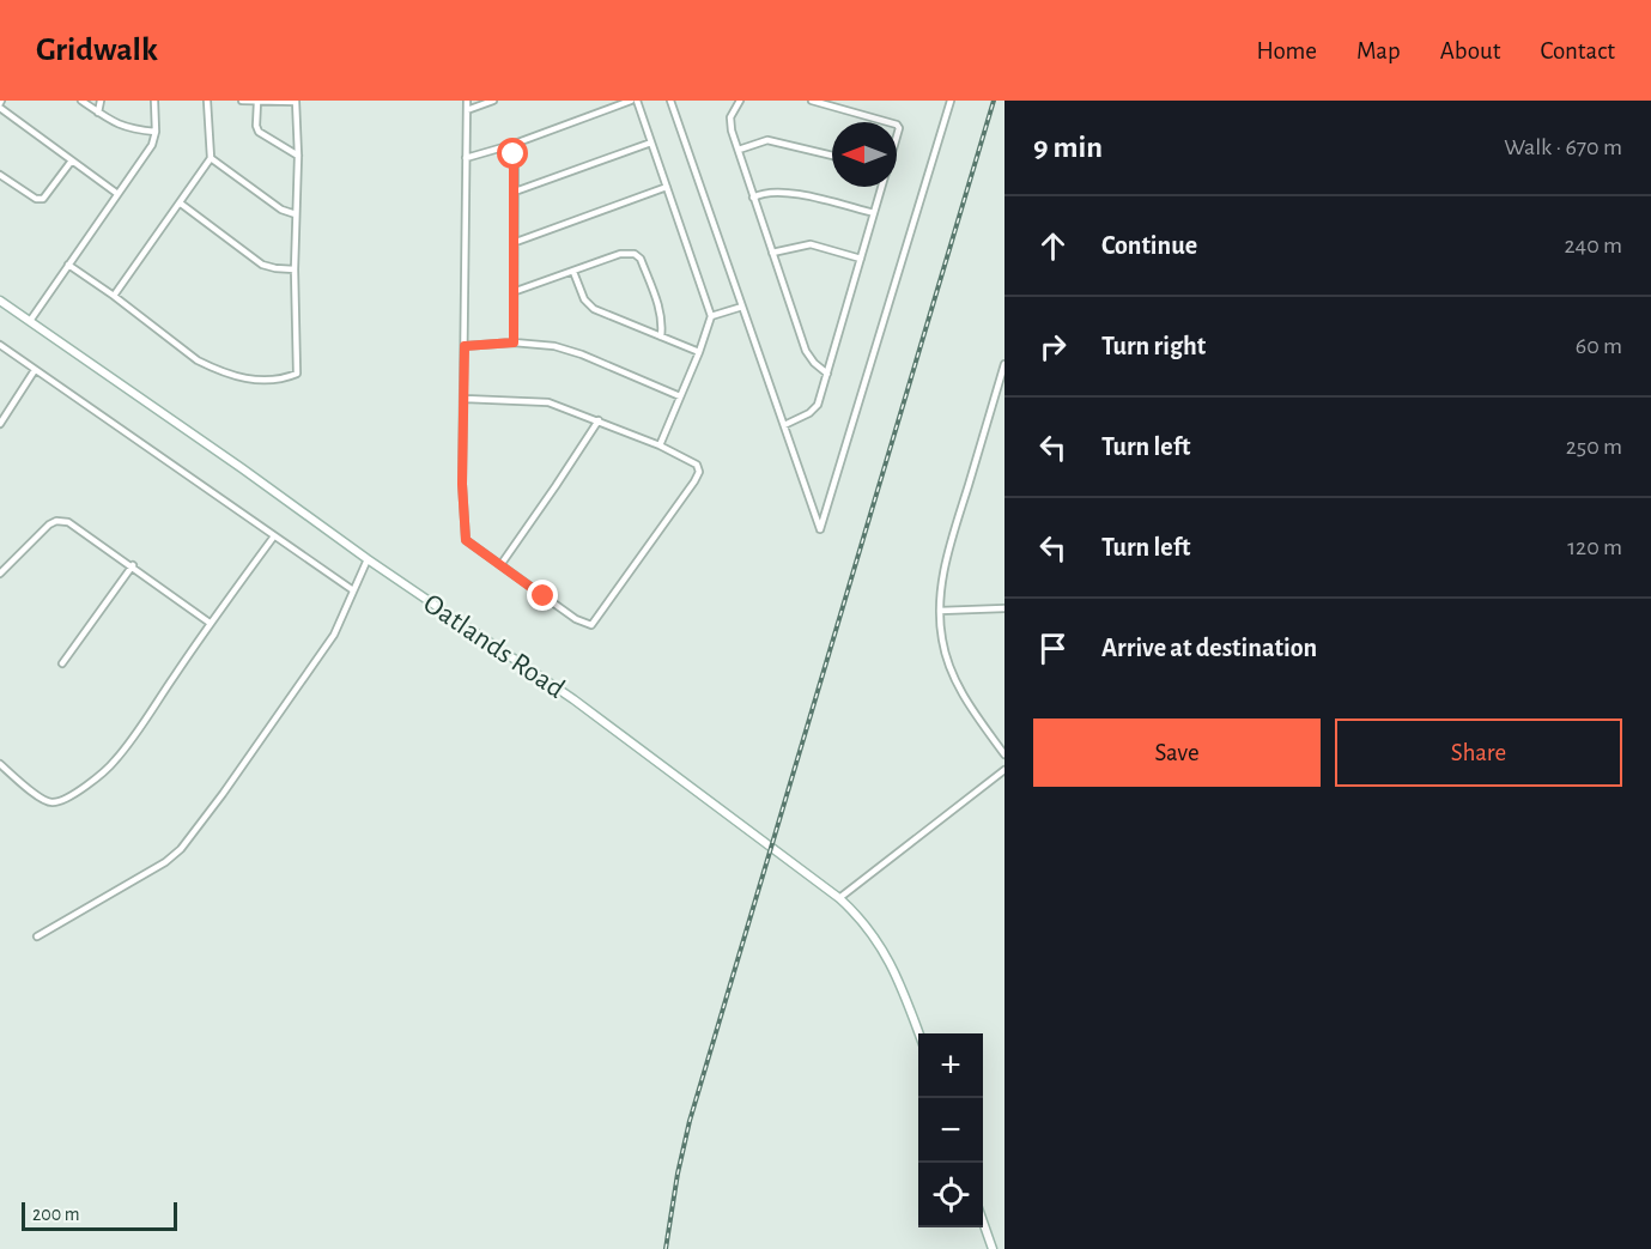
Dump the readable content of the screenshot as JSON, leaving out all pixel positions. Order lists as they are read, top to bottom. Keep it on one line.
{"streets":{"street":["Oatlands Road"]},"scale_bar":"200 m","north":"left","page":{"header":"Gridwalk","nav":["Home","Map","About","Contact"],"heading":["9 min","Walk · 670 m"],"list":[["Continue","240 m"],["Turn right","60 m"],["Turn left","250 m"],["Turn left","120 m"],"Arrive at destination"],"buttons":["Save","Share"],"map_buttons":["+","−"],"scale":"200 m"}}
